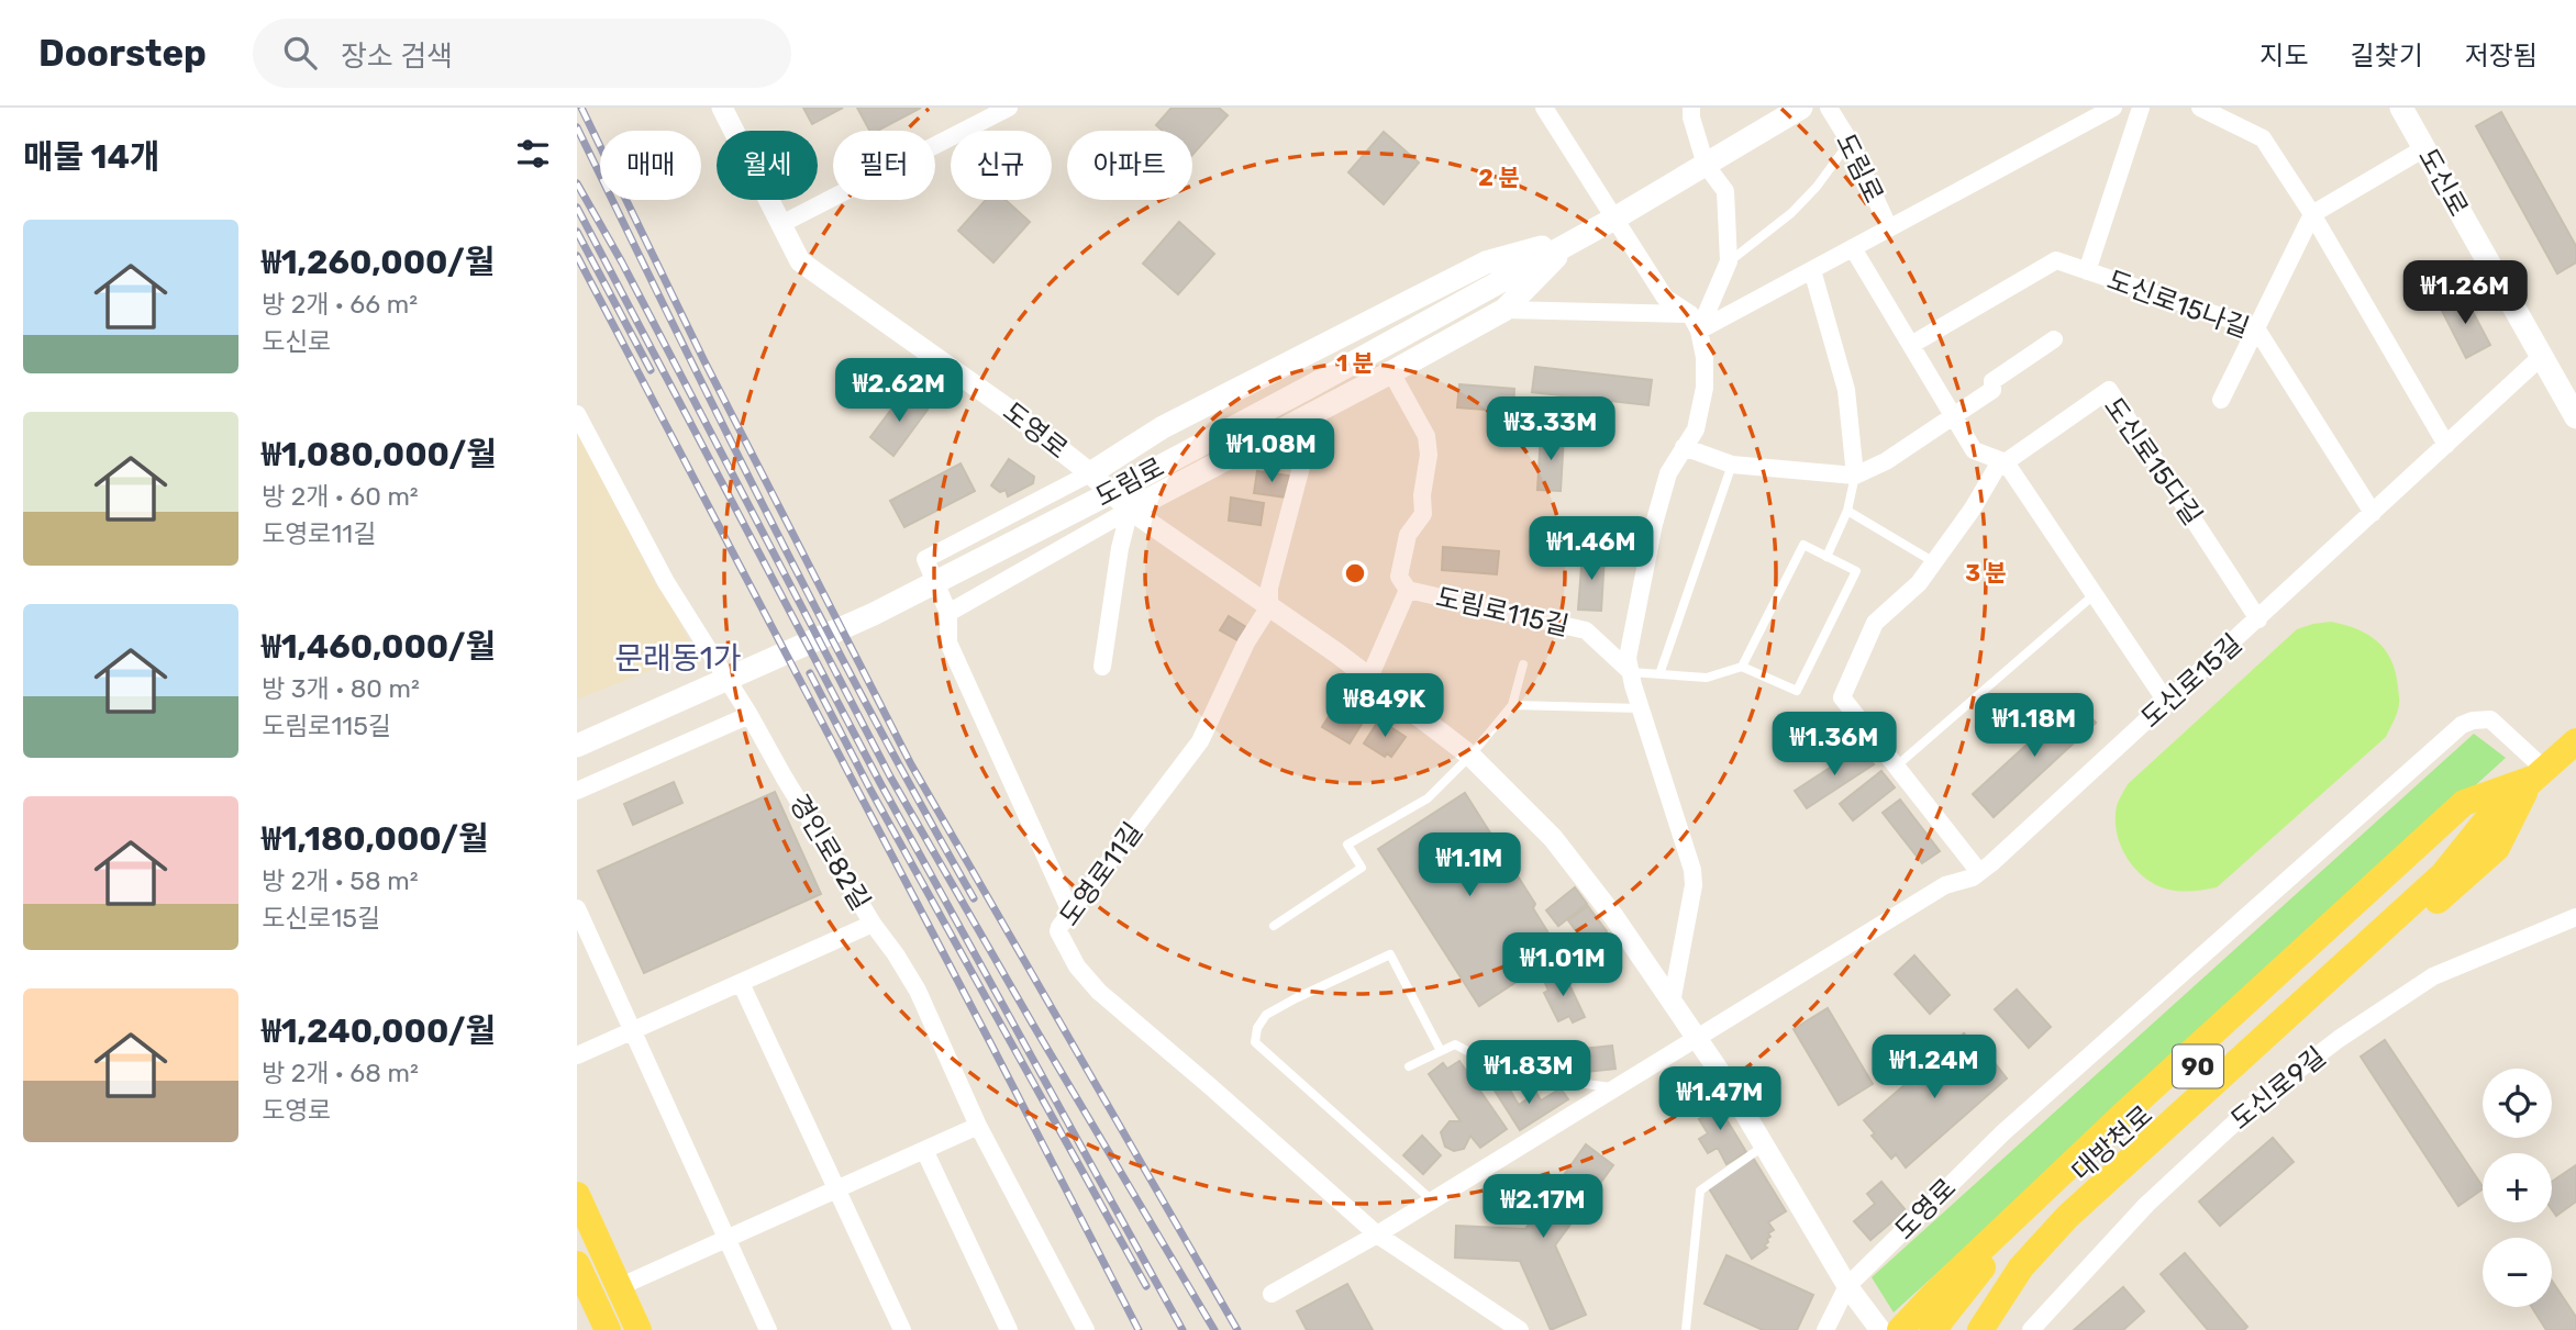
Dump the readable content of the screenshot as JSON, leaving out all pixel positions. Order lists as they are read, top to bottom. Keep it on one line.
{"streets":{"main road":["도림로","도신로","90","대방천로"],"street":["도신로15나길","도영로","도신로15다길","도림로115길","도신로15길","경인로82길","도영로11길","도신로9길"]},"crossings":[["도신로","도신로15길"],["도신로15나길","도신로15길"],["도영로","도신로15길"],["도영로","도영로11길"],["도영로","대방천로"],["도신로15다길","도신로15길"],["도신로15길","도영로11길"]],"districts":["문래동1가"],"page":{"header":"Doorstep","search":"장소 검색","nav":["지도","길찾기","저장됨"],"heading":"매물 14개","chip":["매매","월세","필터","신규","아파트"],"list":[{"name":"₩1,260,000/월","note":"방 2개 · 66 m² · 도신로"},{"name":"₩1,080,000/월","note":"방 2개 · 60 m² · 도영로11길"},{"name":"₩1,460,000/월","note":"방 3개 · 80 m² · 도림로115길"},{"name":"₩1,180,000/월","note":"방 2개 · 58 m² · 도신로15길"},{"name":"₩1,240,000/월","note":"방 2개 · 68 m² · 도영로"}],"price":["₩1.26M","₩2.62M","₩3.33M","₩1.08M","₩1.46M","₩849K","₩1.18M","₩1.36M","₩1.1M","₩1.01M","₩1.24M","₩1.83M","₩1.47M","₩2.17M"],"map_buttons":["+","−"]},"rings":["2 분","1 분","3 분"]}
